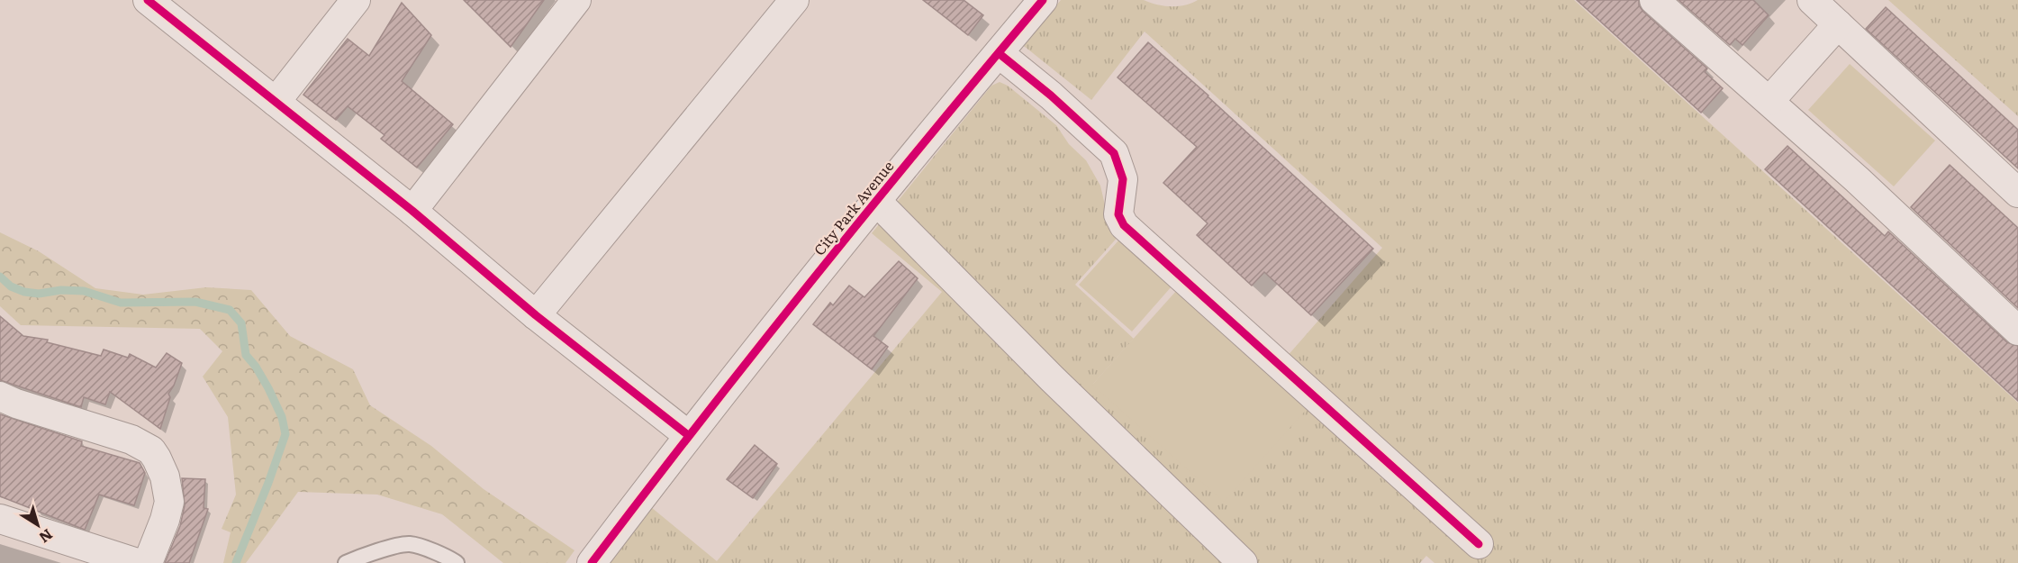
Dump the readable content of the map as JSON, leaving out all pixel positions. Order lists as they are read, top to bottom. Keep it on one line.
{"streets":{"street":["City Park Avenue"]},"north":"bottom right"}
